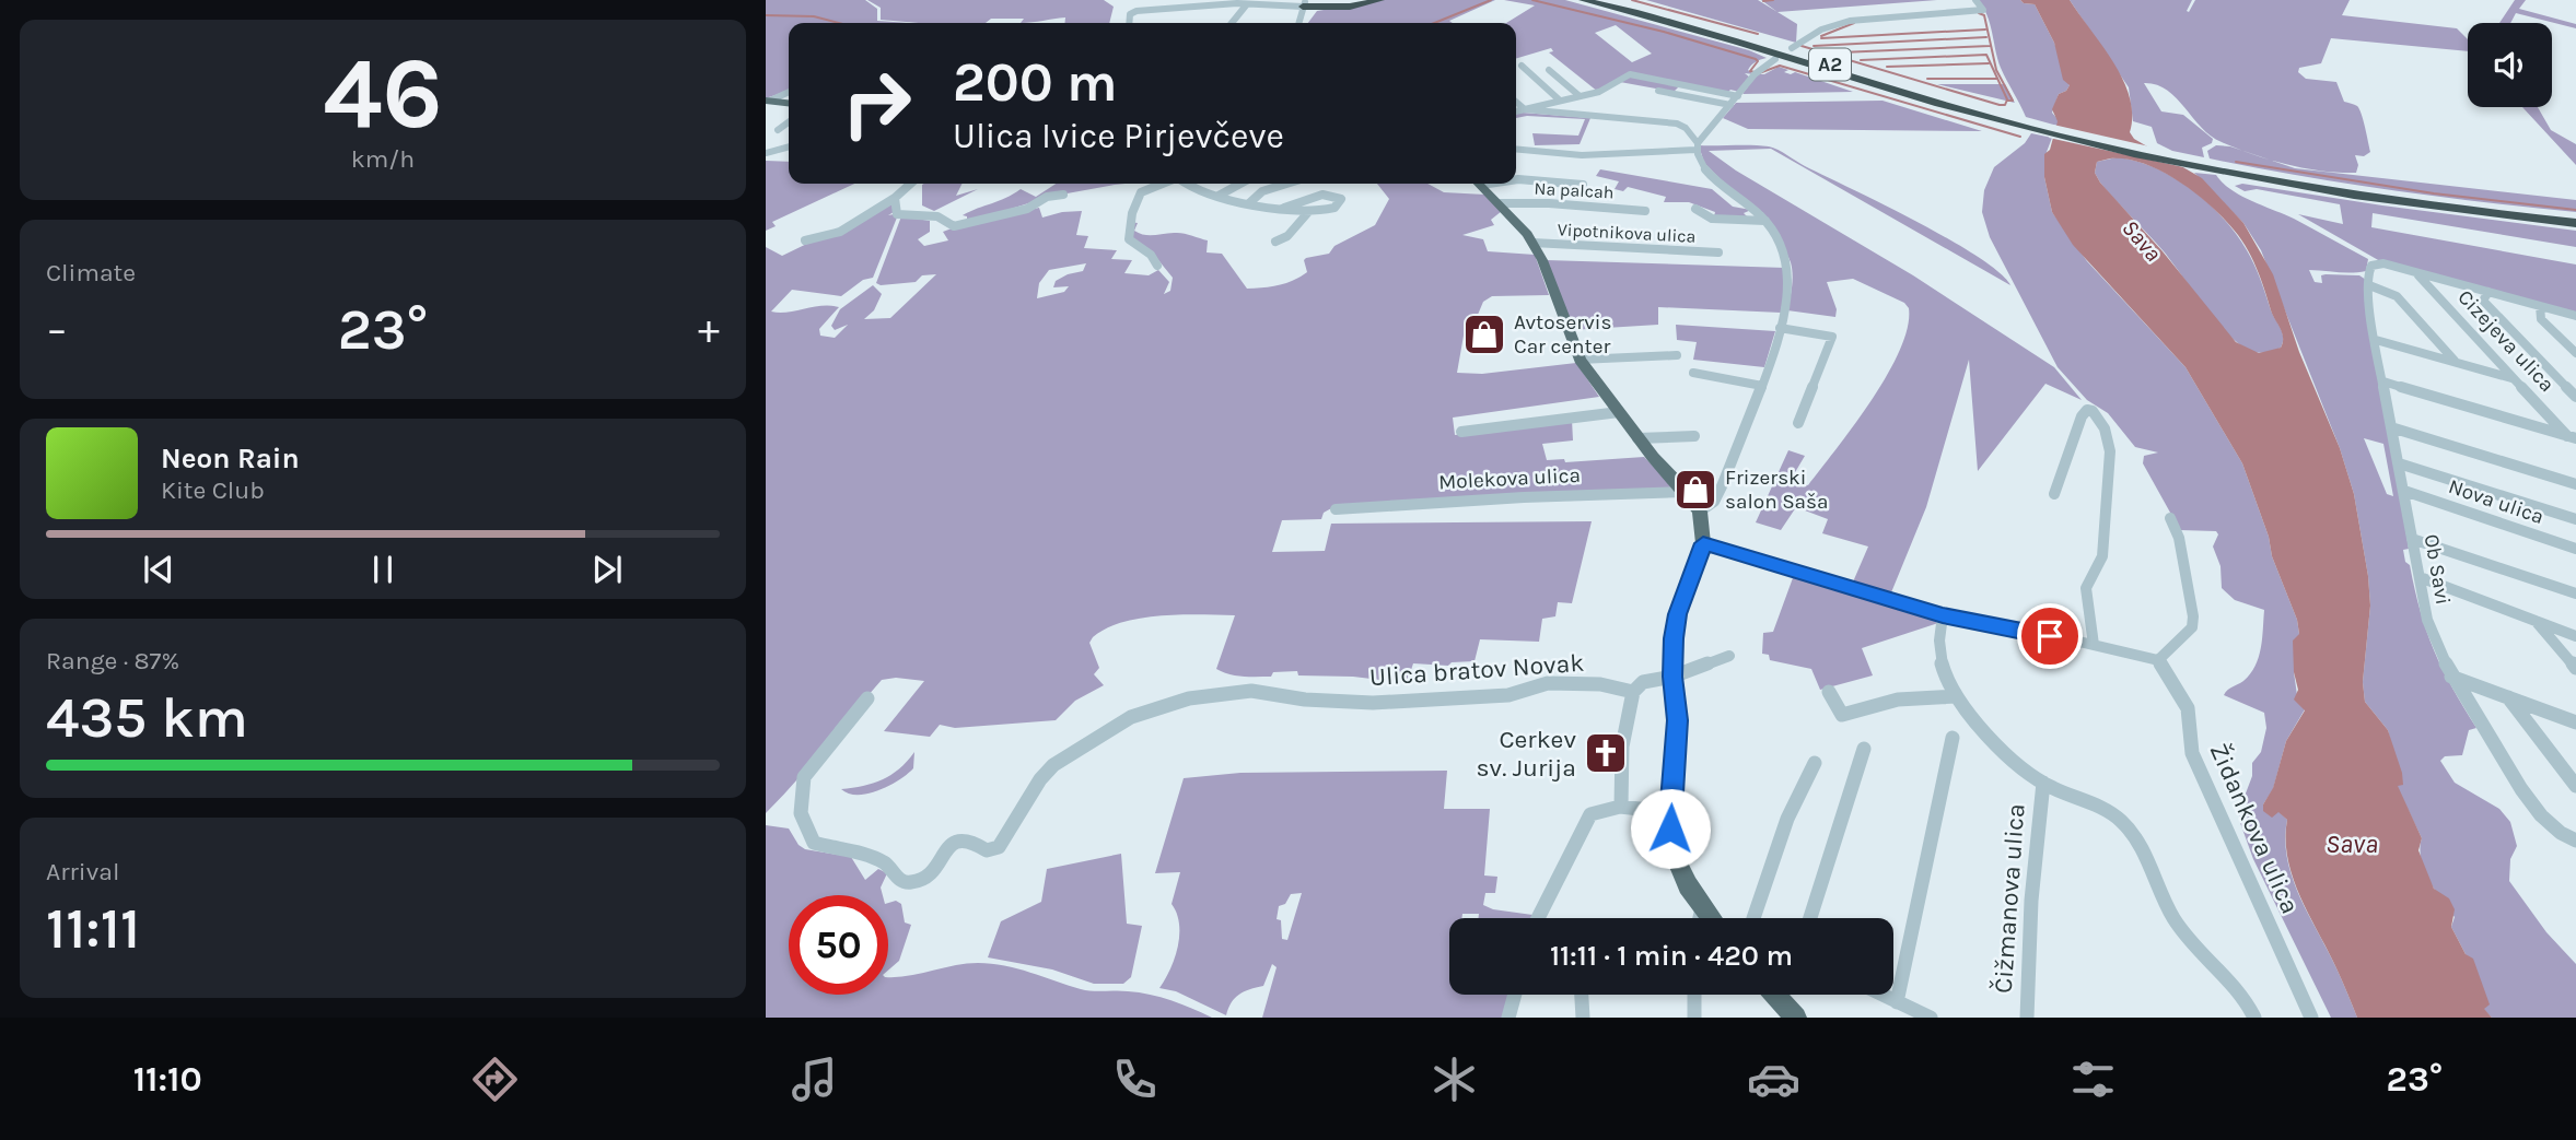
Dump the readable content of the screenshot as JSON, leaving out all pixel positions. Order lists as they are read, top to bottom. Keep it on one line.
{"streets":{"highway":["A2"],"street":["Na palcah","Vipotnikova ulica","Cizejeva ulica","Molekova ulica","Nova ulica","Ob Savi","Ulica bratov Novak","Židankova ulica","Čižmanova ulica"]},"crossings":[["Cizejeva ulica","Ob Savi"],["Nova ulica","Ob Savi"]],"water":["Sava"],"places":{"shop":["Avtoservis Car center","Frizerski salon Saša"],"church":["Cerkev sv. Jurija"]},"page":{"tile":[["46","km/h"],"Climate",["Range · 87%","435 km"],["Arrival","11:11"]],"turn":["200 m","Ulica Ivice Pirjevčeve"],"heat":["−","23°","+"],"song":["Neon Rain","Kite Club"],"limit":"50","trip":"11:11 · 1 min · 420 m","tabs":["11:10","23°"]}}
